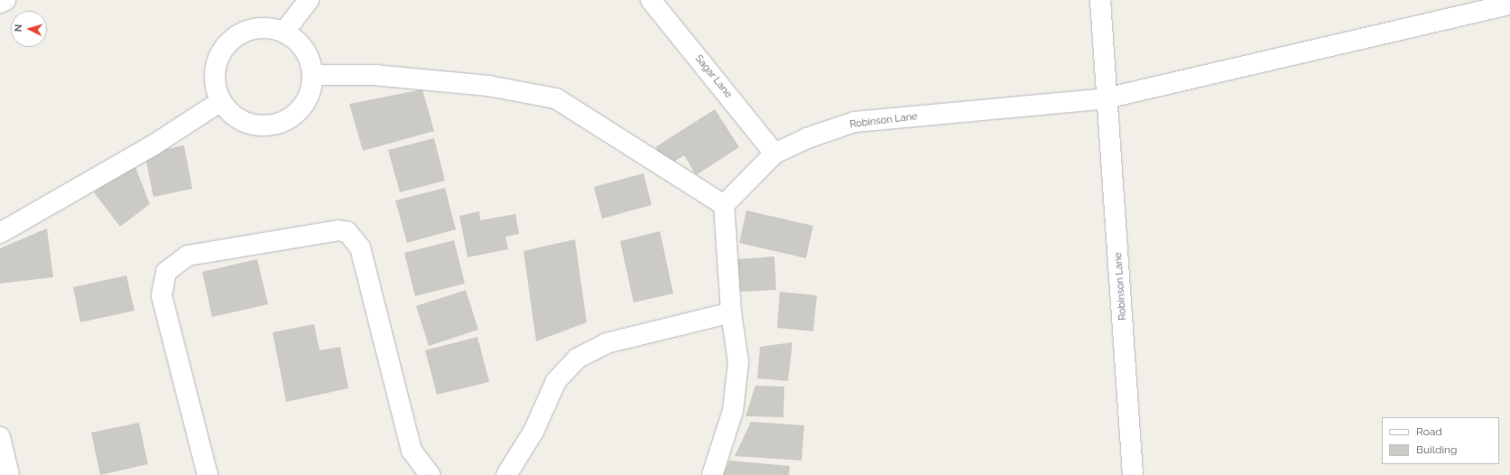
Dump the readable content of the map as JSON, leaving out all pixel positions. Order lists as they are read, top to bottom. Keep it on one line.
{"streets":{"street":["Sagar Lane","Robinson Lane"]},"crossings":[["Sagar Lane","Robinson Lane"]],"legend":["Road","Building"],"north":"left"}
